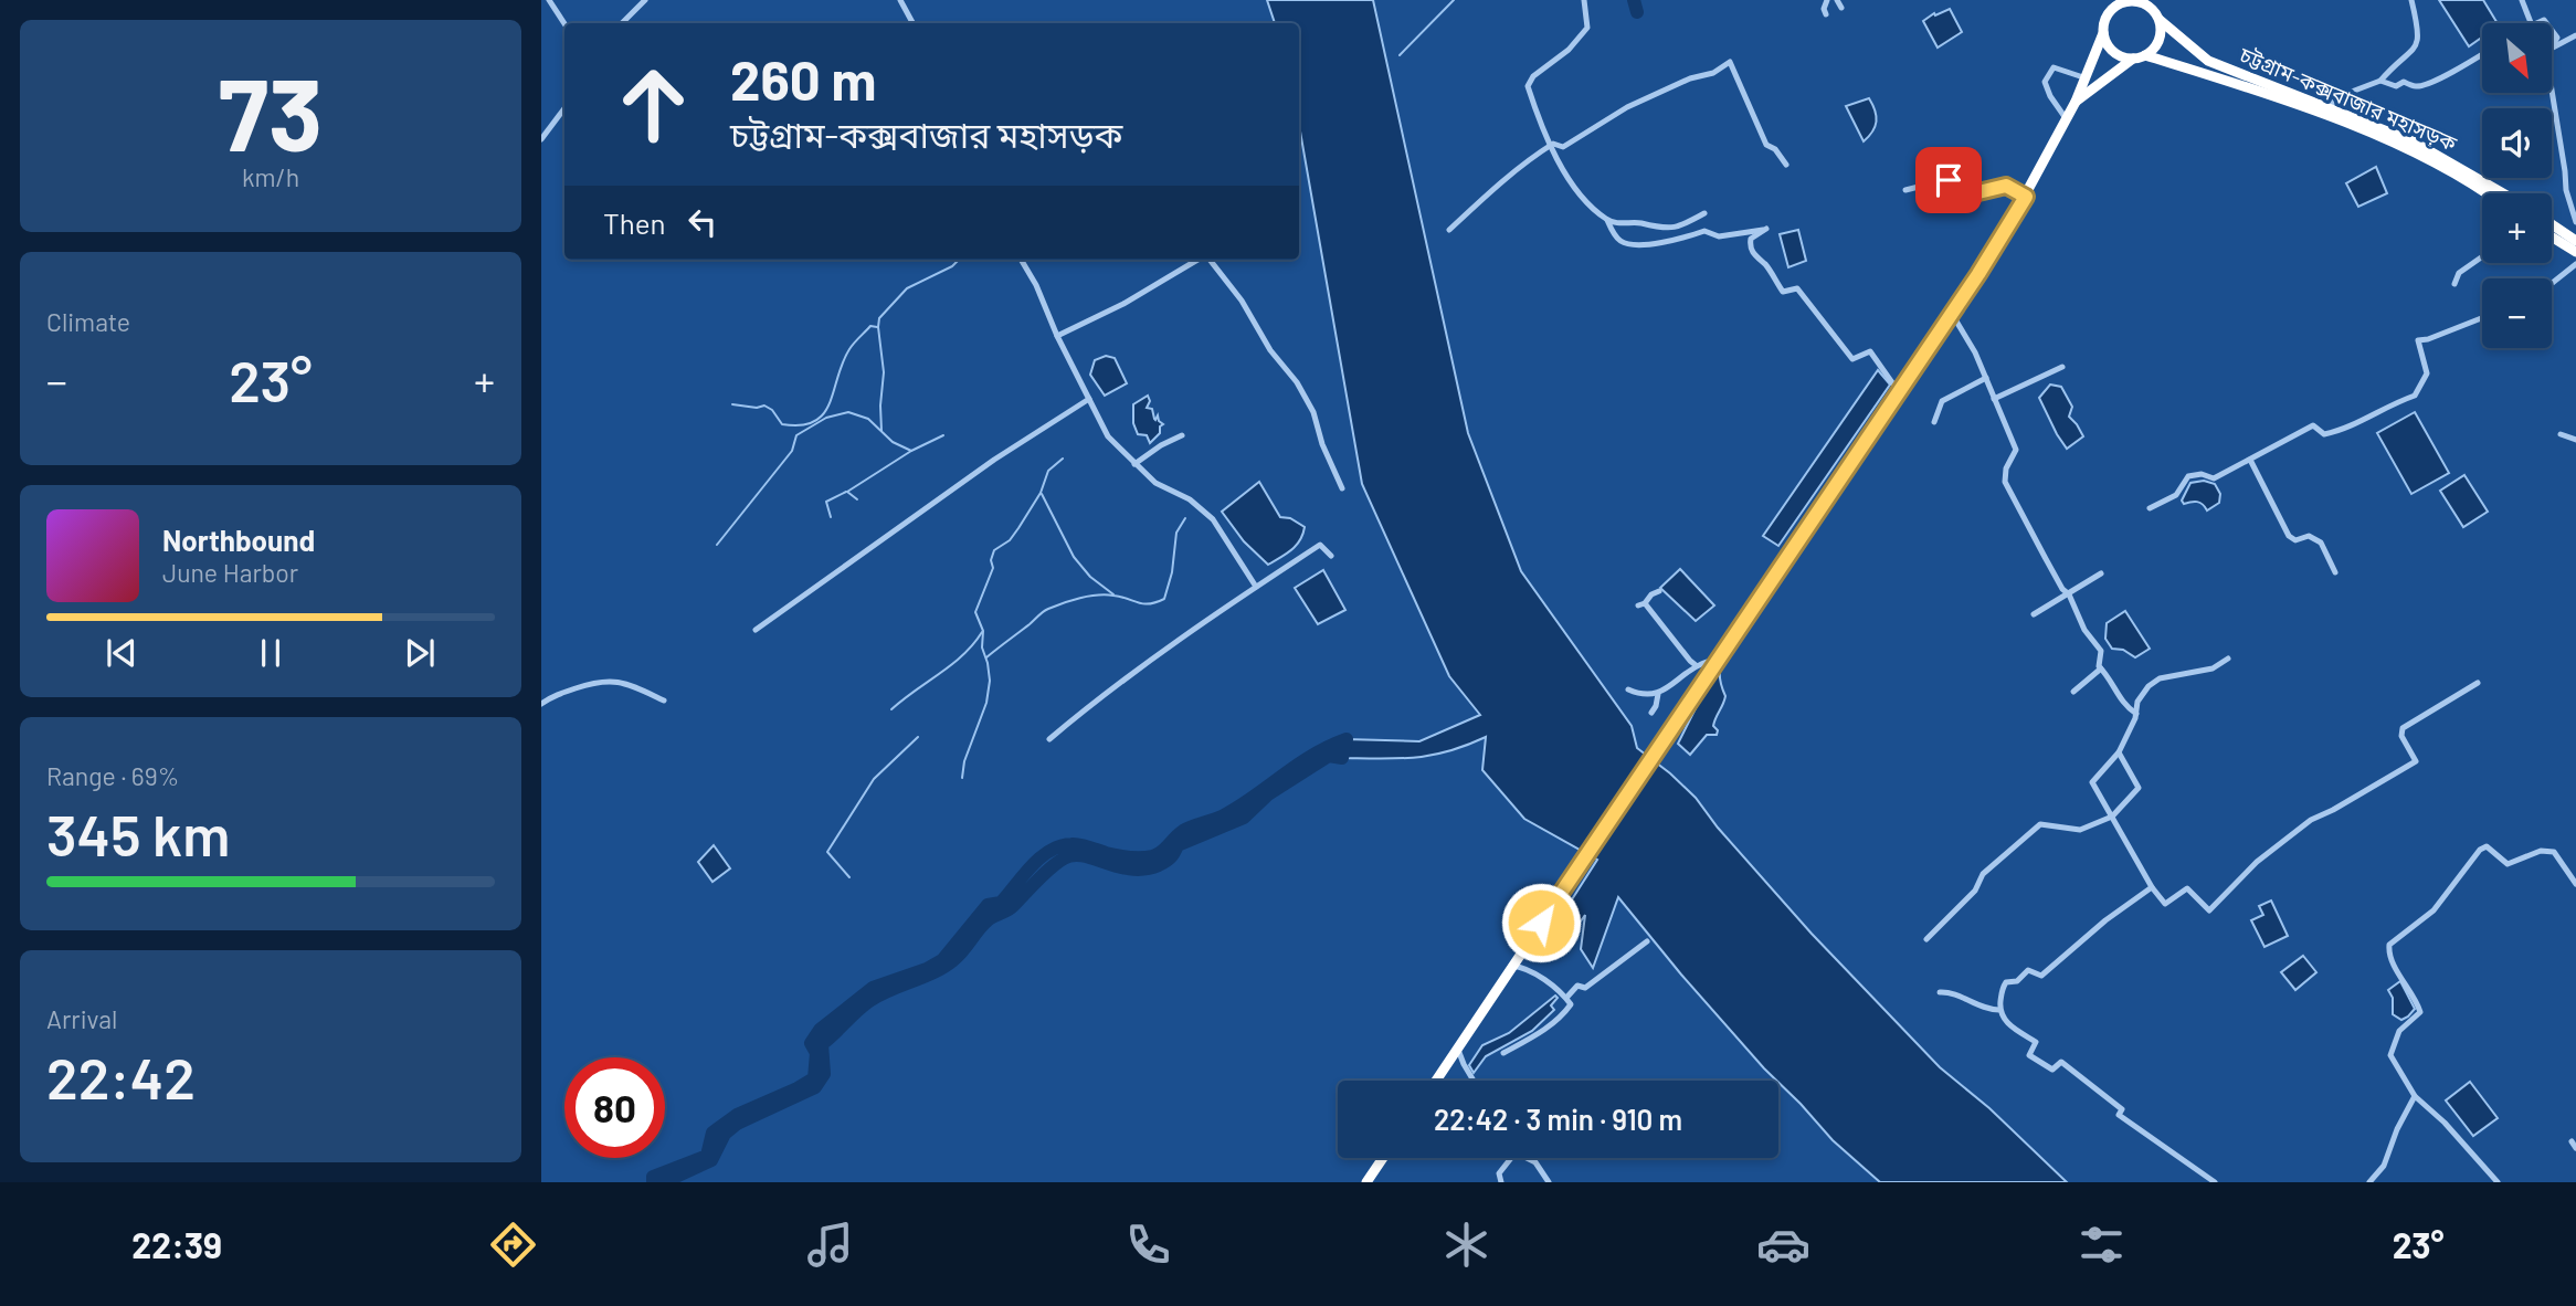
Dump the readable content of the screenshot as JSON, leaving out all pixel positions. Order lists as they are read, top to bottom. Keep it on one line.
{"streets":{"highway":["চট্টগ্রাম-কক্সবাজার মহাসড়ক"]},"north":"bottom right","page":{"tile":[["73","km/h"],"Climate",["Range · 69%","345 km"],["Arrival","22:42"]],"map_buttons":["+","−"],"turn":["260 m","চট্টগ্রাম-কক্সবাজার মহাসড়ক"],"then":"Then","heat":["−","23°","+"],"song":["Northbound","June Harbor"],"limit":"80","trip":"22:42 · 3 min · 910 m","tabs":["22:39","23°"]}}
